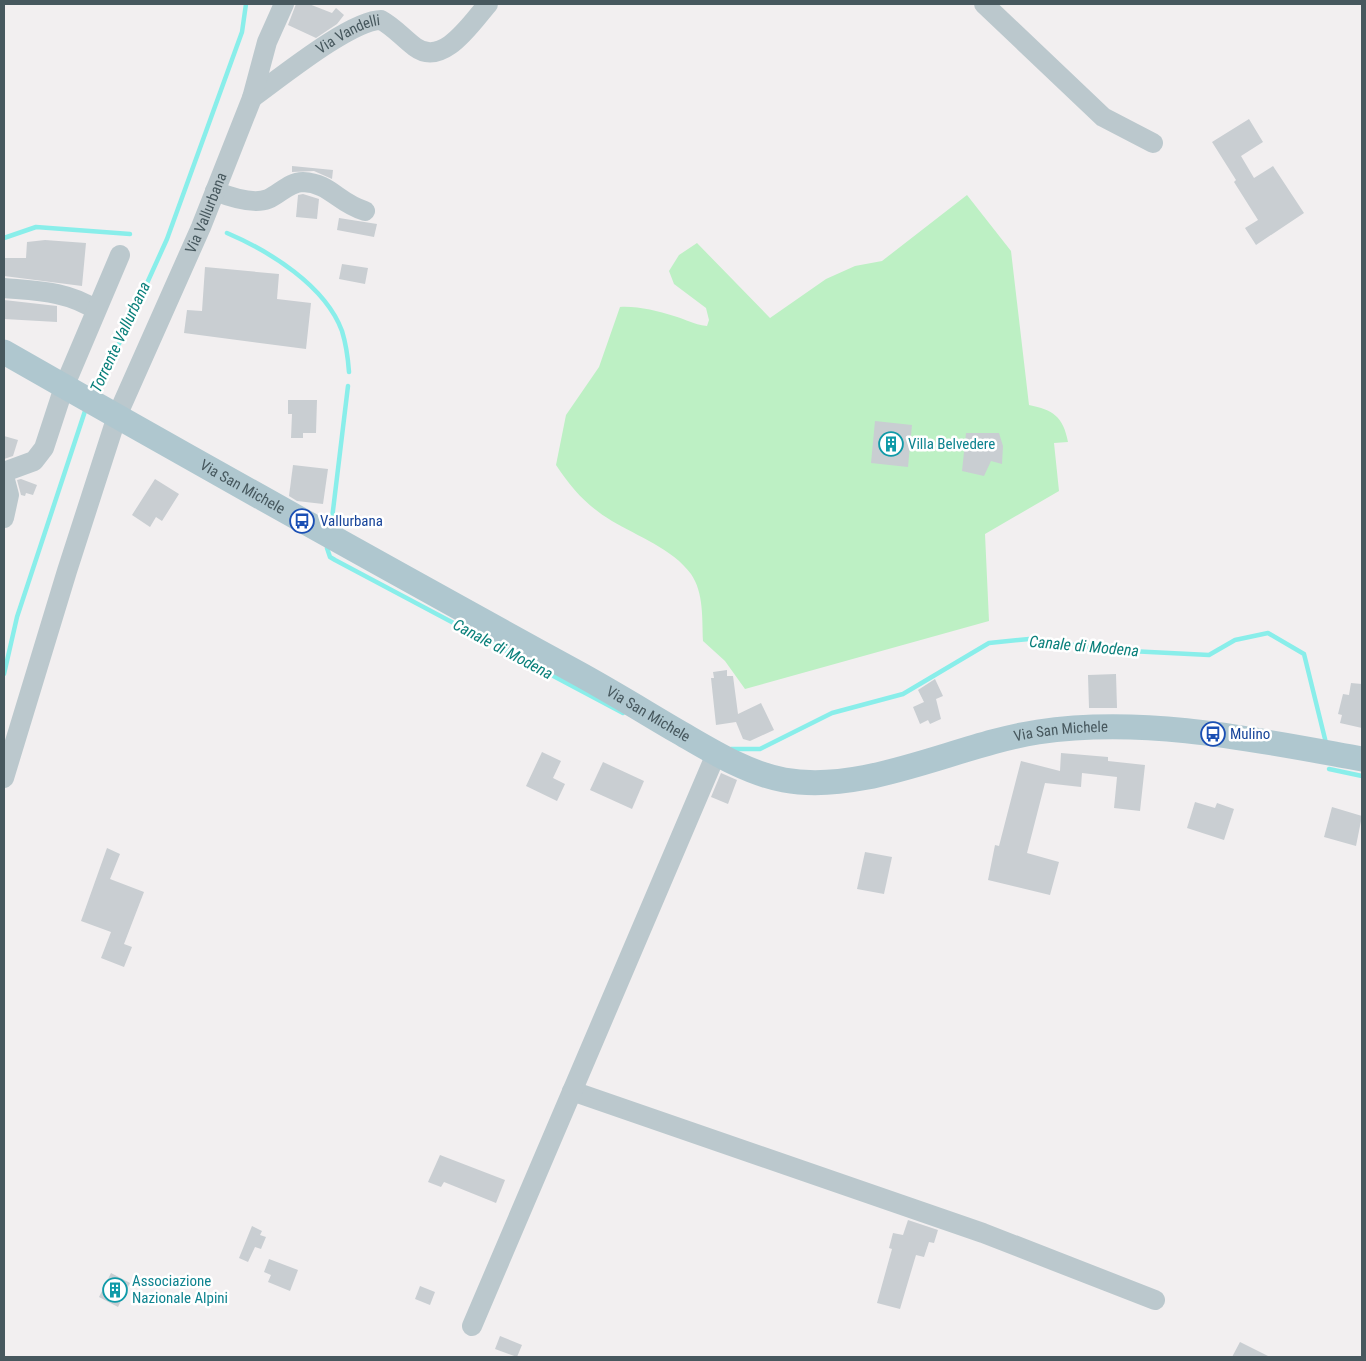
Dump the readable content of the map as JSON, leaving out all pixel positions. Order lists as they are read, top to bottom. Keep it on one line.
{"streets":{"main road":["Via San Michele"],"street":["Via Vandelli","Via Vallurbana"]},"crossings":[["Via Vandelli","Via Vallurbana"],["Via Vallurbana","Via San Michele"]],"water":["Torrente Vallurbana","Canale di Modena"],"places":{"building":["Villa Belvedere","Associazione Nazionale Alpini"],"bus stop":["Vallurbana","Mulino"]}}
